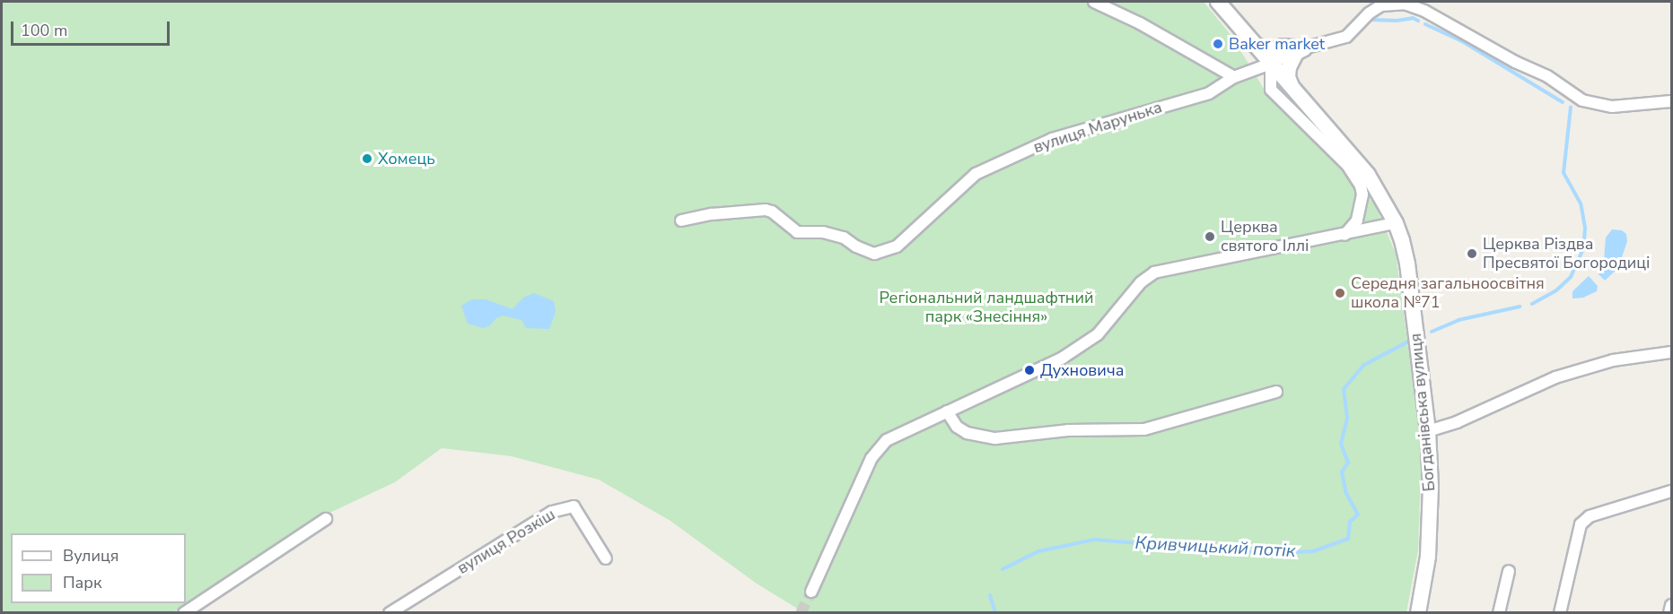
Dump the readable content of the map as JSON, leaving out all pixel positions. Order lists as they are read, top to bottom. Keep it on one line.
{"streets":{"main road":["Богданівська вулиця"],"street":["вулиця Марунька","вулиця Розкіш"]},"crossings":[["вулиця Марунька","Богданівська вулиця"]],"water":["Кривчицький потік"],"parks":["Регіональний ландшафтний парк «Знесіння»"],"places":["Baker market","Хомець","Церква святого Іллі","Церква Різдва Пресвятої Богородиці","Середня загальноосвітня школа №71","Духновича"],"legend":["Вулиця","Парк"],"scale_bar":"100 m"}
